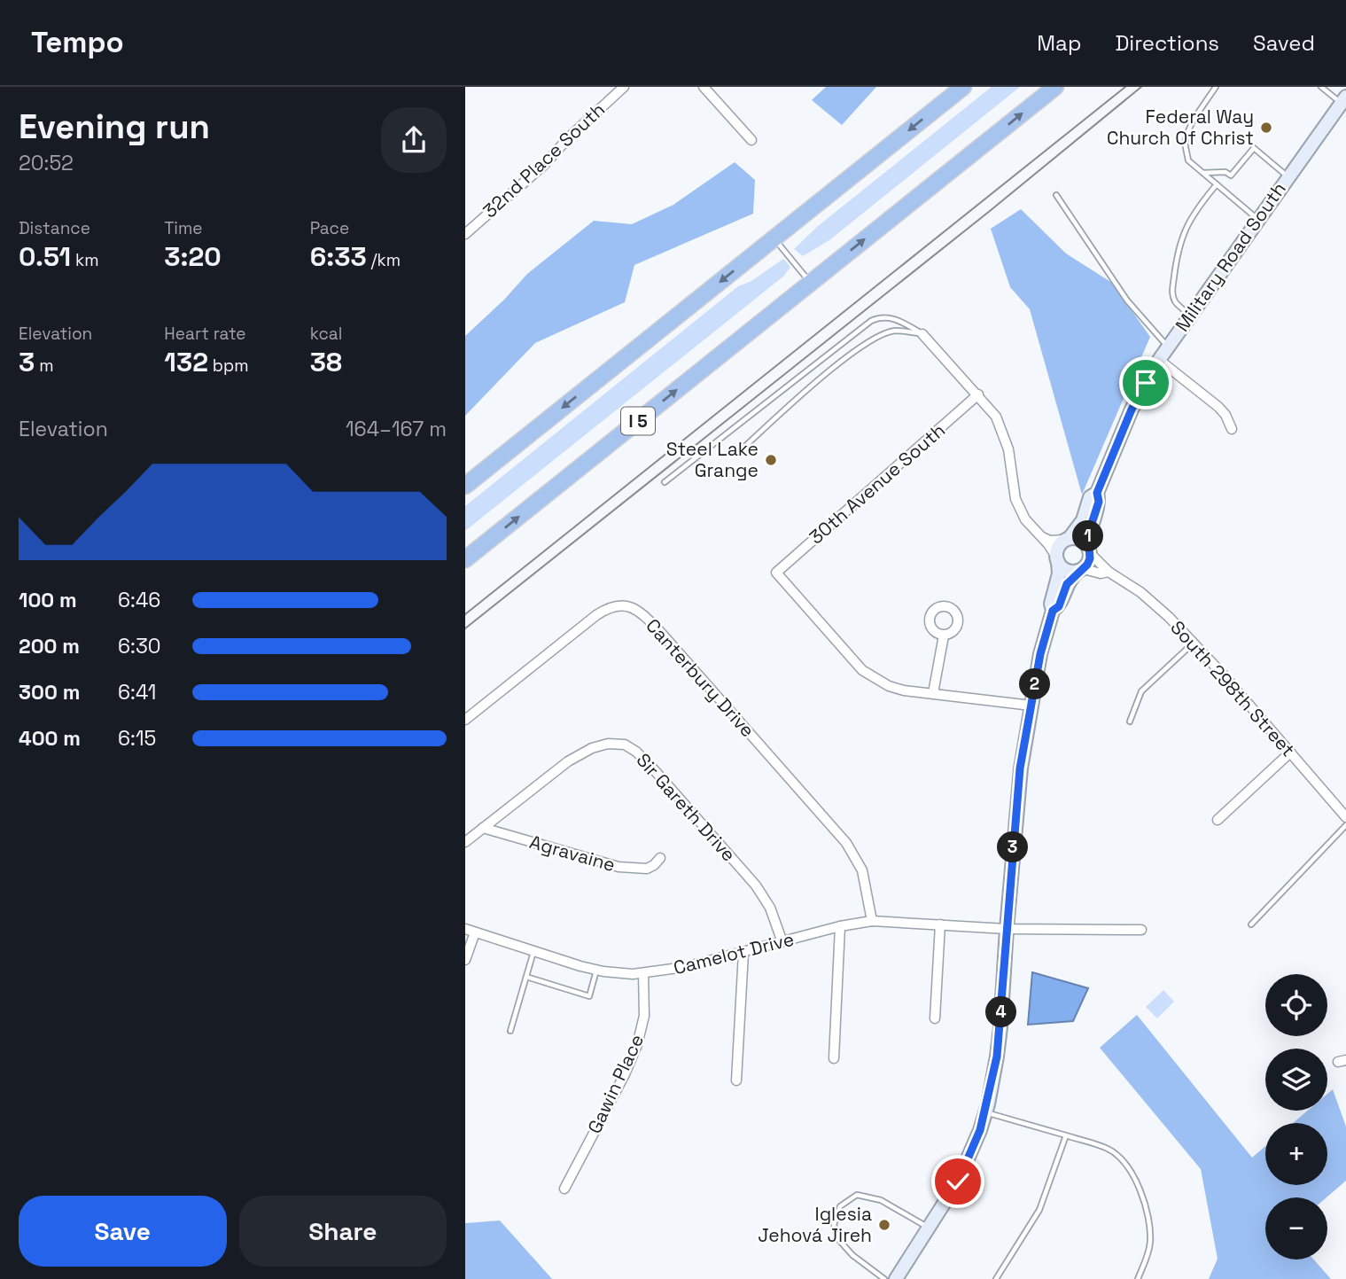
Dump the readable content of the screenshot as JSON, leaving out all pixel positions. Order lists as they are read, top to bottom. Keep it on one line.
{"streets":{"highway":["I 5"],"main road":["Military Road South"],"street":["32nd Place South","30th Avenue South","Canterbury Drive","South 298th Street","Sir Gareth Drive","Agravaine","Camelot Drive","Gawin Place"]},"crossings":[["Military Road South","South 298th Street"],["Canterbury Drive","Camelot Drive"],["Sir Gareth Drive","Agravaine"],["Sir Gareth Drive","Camelot Drive"],["Camelot Drive","Gawin Place"]],"places":["Federal Way Church Of Christ","Steel Lake Grange","Iglesia Jehová Jireh"],"page":{"header":"Tempo","nav":["Map","Directions","Saved"],"heading":["Evening run","20:52"],"stats":[["Distance","0.51 km"],["Time","3:20"],["Pace","6:33 /km"],["Elevation","3 m"],["Heart rate","132 bpm"],["kcal","38"]],"chart":["Elevation","164–167 m"],"pins":["1","2","3","4"],"list":[{"name":"100 m","note":"6:46"},{"name":"200 m","note":"6:30"},{"name":"300 m","note":"6:41"},{"name":"400 m","note":"6:15"}],"map_buttons":["+","−"],"buttons":["Save","Share"]}}
